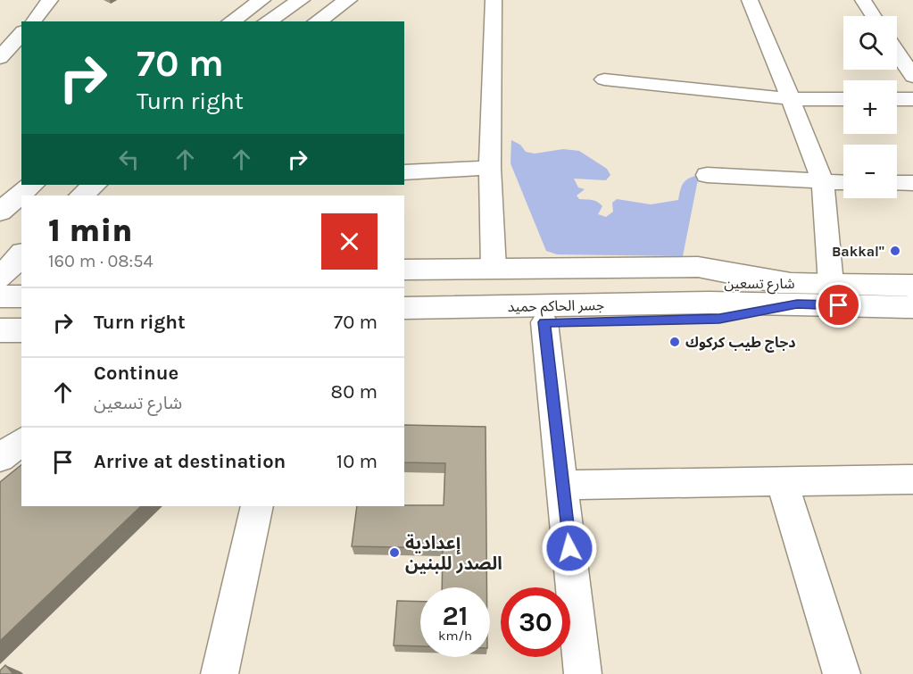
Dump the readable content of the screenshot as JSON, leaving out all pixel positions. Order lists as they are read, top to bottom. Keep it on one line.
{"streets":{"main road":["شارع تسعين","جسر الحاكم حميد"]},"crossings":[["شارع تسعين","جسر الحاكم حميد"]],"places":["Bakkal\"","دجاج طيب كركوك","إعدادية الصدر للبنين"],"page":{"map_buttons":["+","−"],"turn":["70 m","Turn right"],"heading":["1 min","160 m · 08:54"],"list":[{"name":"Turn right","value":"70 m"},{"name":"Continue","note":"شارع تسعين","value":"80 m"},{"name":"Arrive at destination","value":"10 m"}],"speed":"21 km/h","limit":"30"}}
